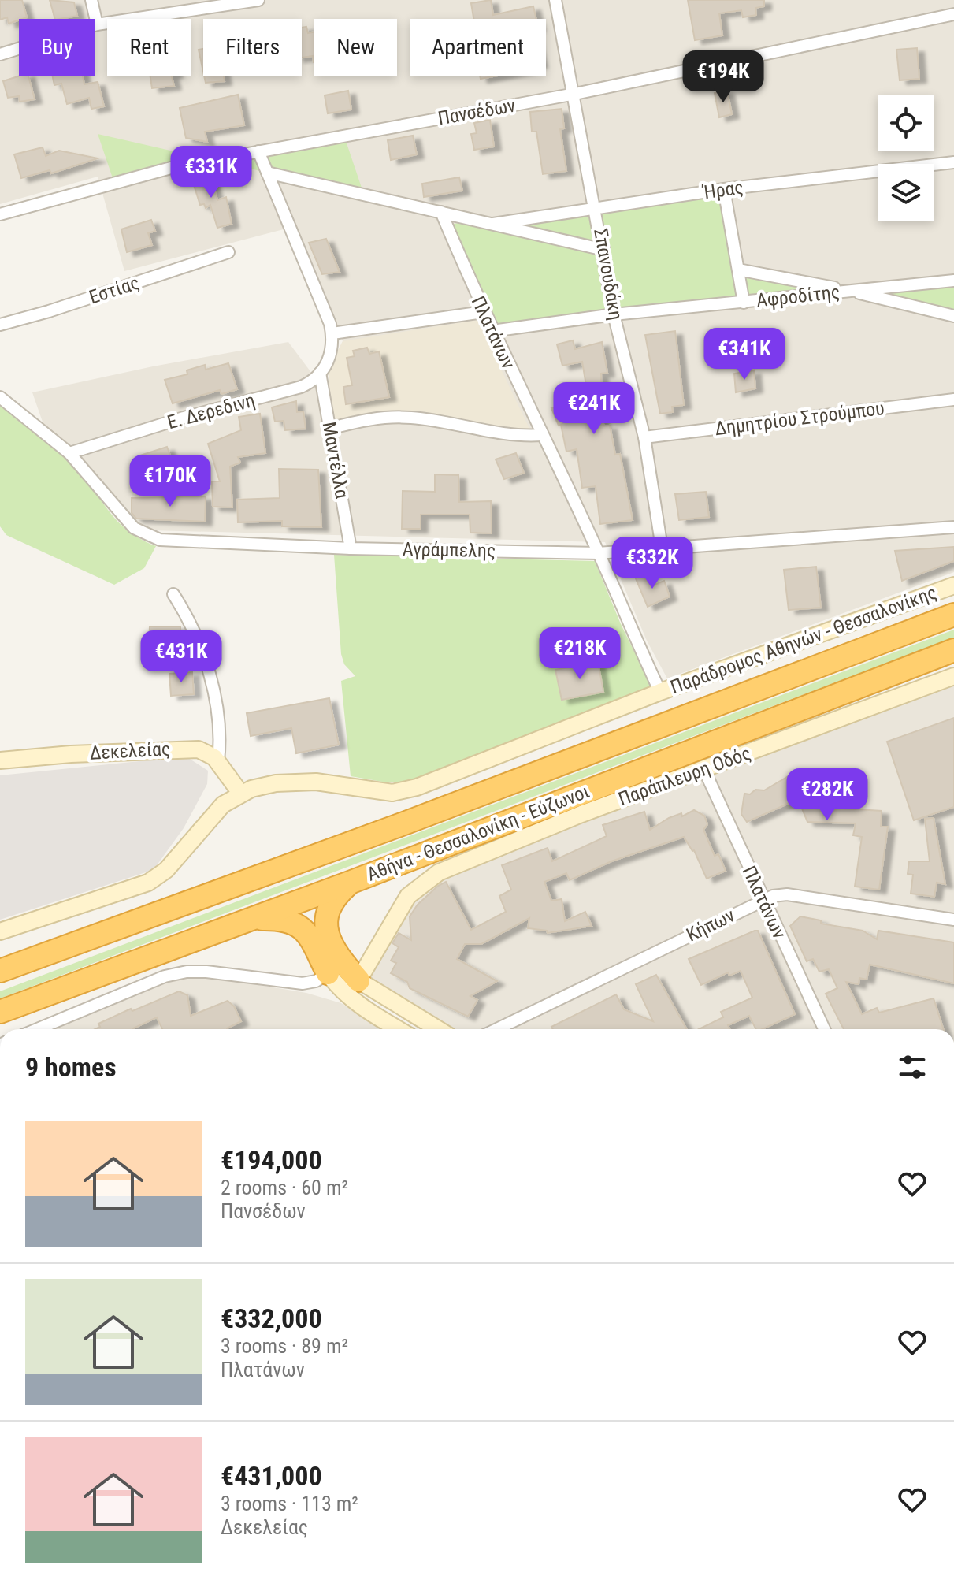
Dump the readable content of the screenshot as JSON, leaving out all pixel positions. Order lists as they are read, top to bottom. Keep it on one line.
{"streets":{"highway":["Αθήνα - Θεσσαλονίκη - Εύζωνοι"],"main road":["Παράδρομος Αθηνών - Θεσσαλονίκης","Δεκελείας","Παράπλευρη Οδός"],"street":["Πανσέδων","Ήρας","Σπανουδάκη","Εστίας","Αφροδίτης","Πλατάνων","Ε. Δερεδινη","Δημητρίου Στρούμπου","Μαντέλλα","Αγράμπελης","Κήπων"]},"crossings":[["Πανσέδων","Σπανουδάκη"],["Ήρας","Σπανουδάκη"],["Ήρας","Πλατάνων"],["Σπανουδάκη","Αφροδίτης"],["Σπανουδάκη","Δημητρίου Στρούμπου"],["Σπανουδάκη","Αγράμπελης"],["Αφροδίτης","Πλατάνων"],["Πλατάνων","Αγράμπελης"],["Πλατάνων","Παράδρομος Αθηνών - Θεσσαλονίκης"],["Πλατάνων","Παράπλευρη Οδός"],["Πλατάνων","Κήπων"],["Ε. Δερεδινη","Μαντέλλα"],["Ε. Δερεδινη","Αγράμπελης"],["Μαντέλλα","Αγράμπελης"]],"page":{"chip":["Buy","Rent","Filters","New","Apartment"],"price":["€194K","€331K","€341K","€241K","€170K","€332K","€218K","€431K","€282K"],"heading":"9 homes","list":[{"name":"€194,000","note":"2 rooms · 60 m² · Πανσέδων"},{"name":"€332,000","note":"3 rooms · 89 m² · Πλατάνων"},{"name":"€431,000","note":"3 rooms · 113 m² · Δεκελείας"}]}}
